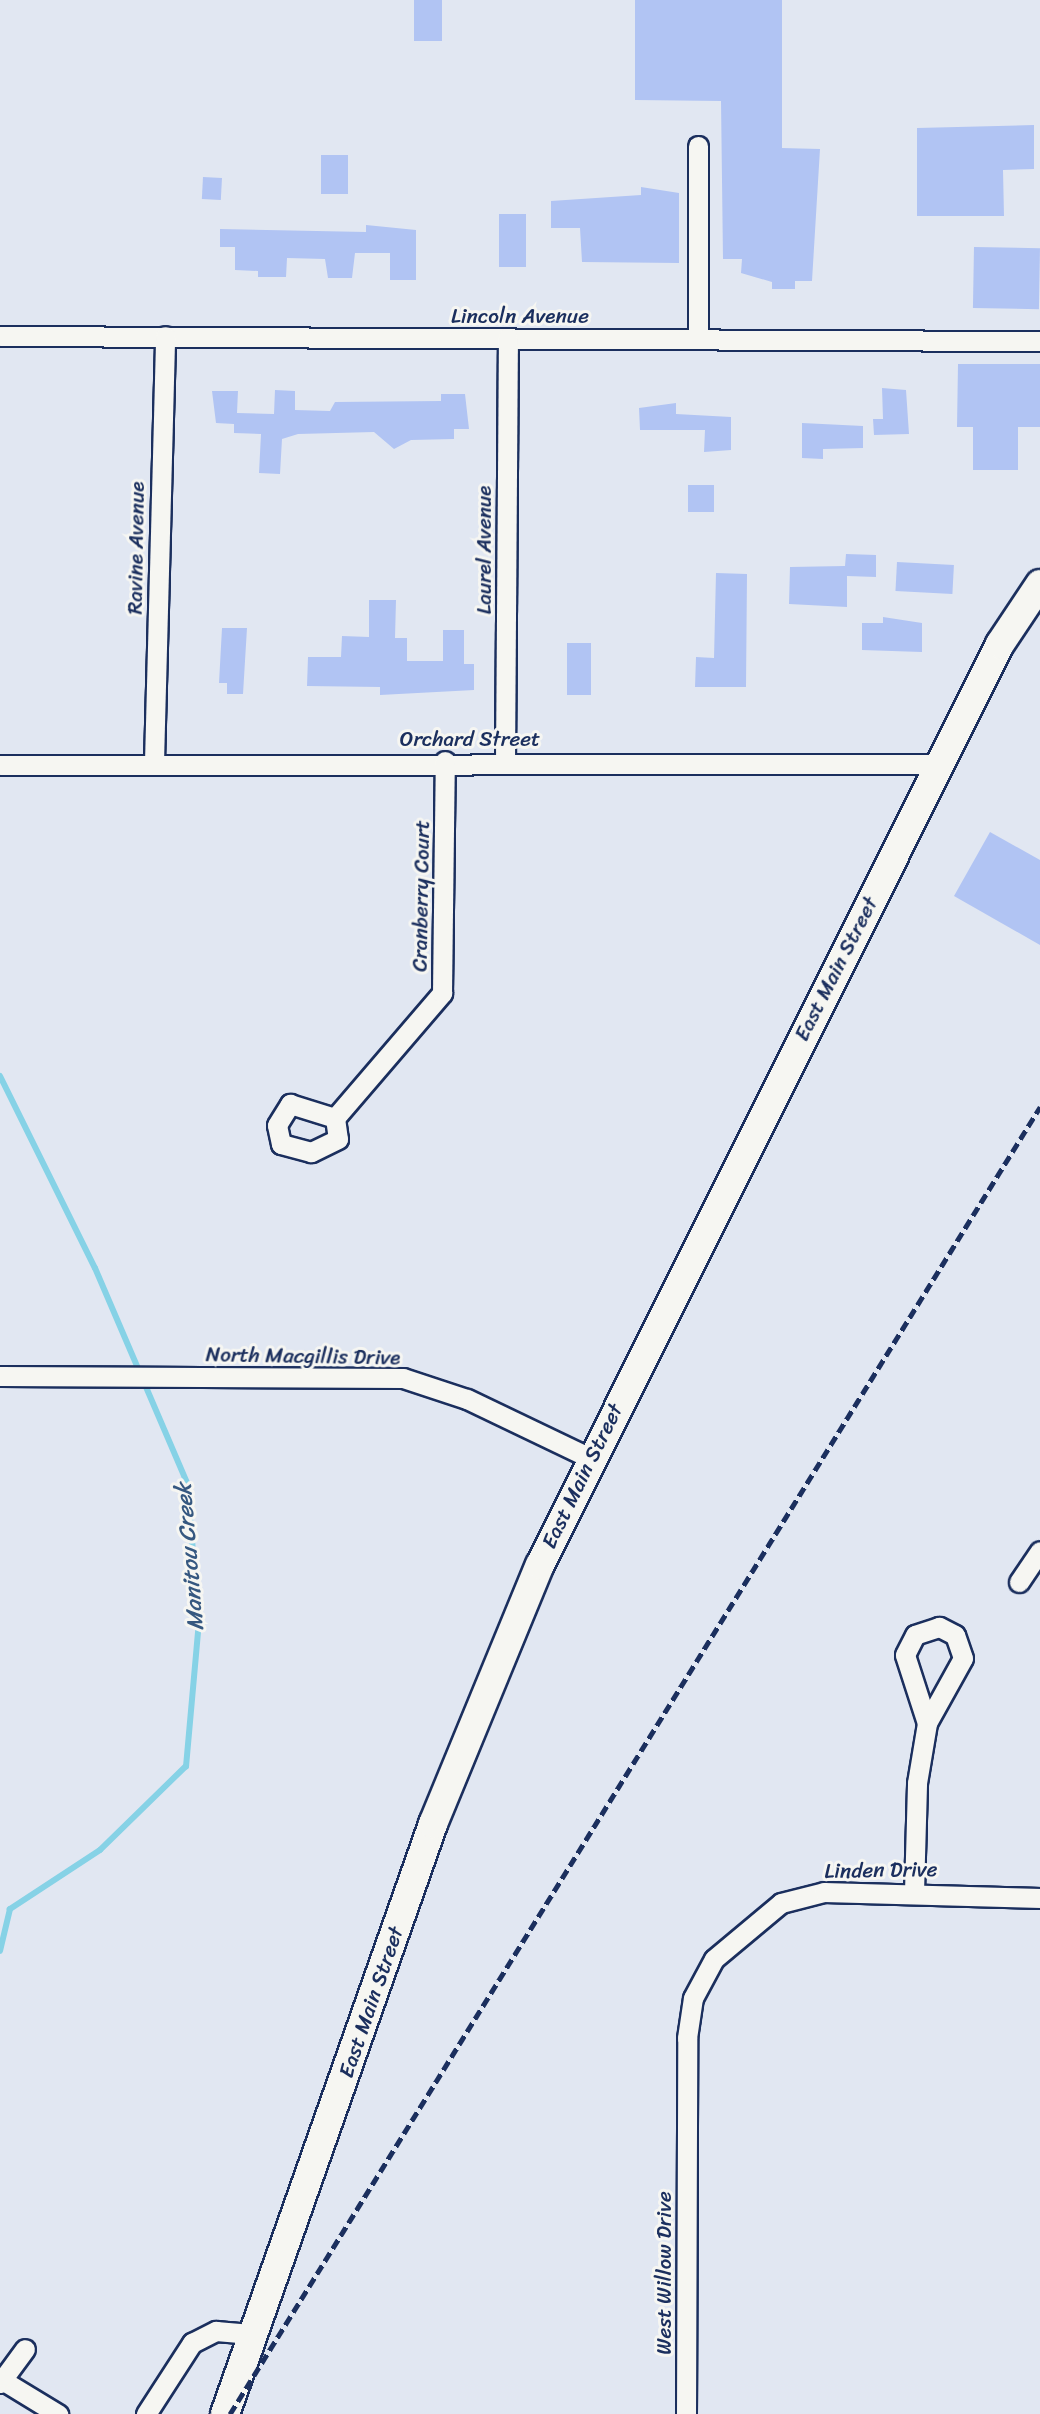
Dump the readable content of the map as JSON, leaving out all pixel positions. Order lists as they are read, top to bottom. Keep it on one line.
{"streets":{"main road":["East Main Street"],"street":["Lincoln Avenue","Ravine Avenue","Laurel Avenue","Orchard Street","Cranberry Court","North Macgillis Drive","Linden Drive","West Willow Drive"]},"crossings":[["Lincoln Avenue","Ravine Avenue"],["Lincoln Avenue","Laurel Avenue"],["Ravine Avenue","Orchard Street"],["Laurel Avenue","Orchard Street"],["Orchard Street","Cranberry Court"],["Orchard Street","East Main Street"],["East Main Street","North Macgillis Drive"],["Linden Drive","West Willow Drive"]],"water":["Manitou Creek"]}
